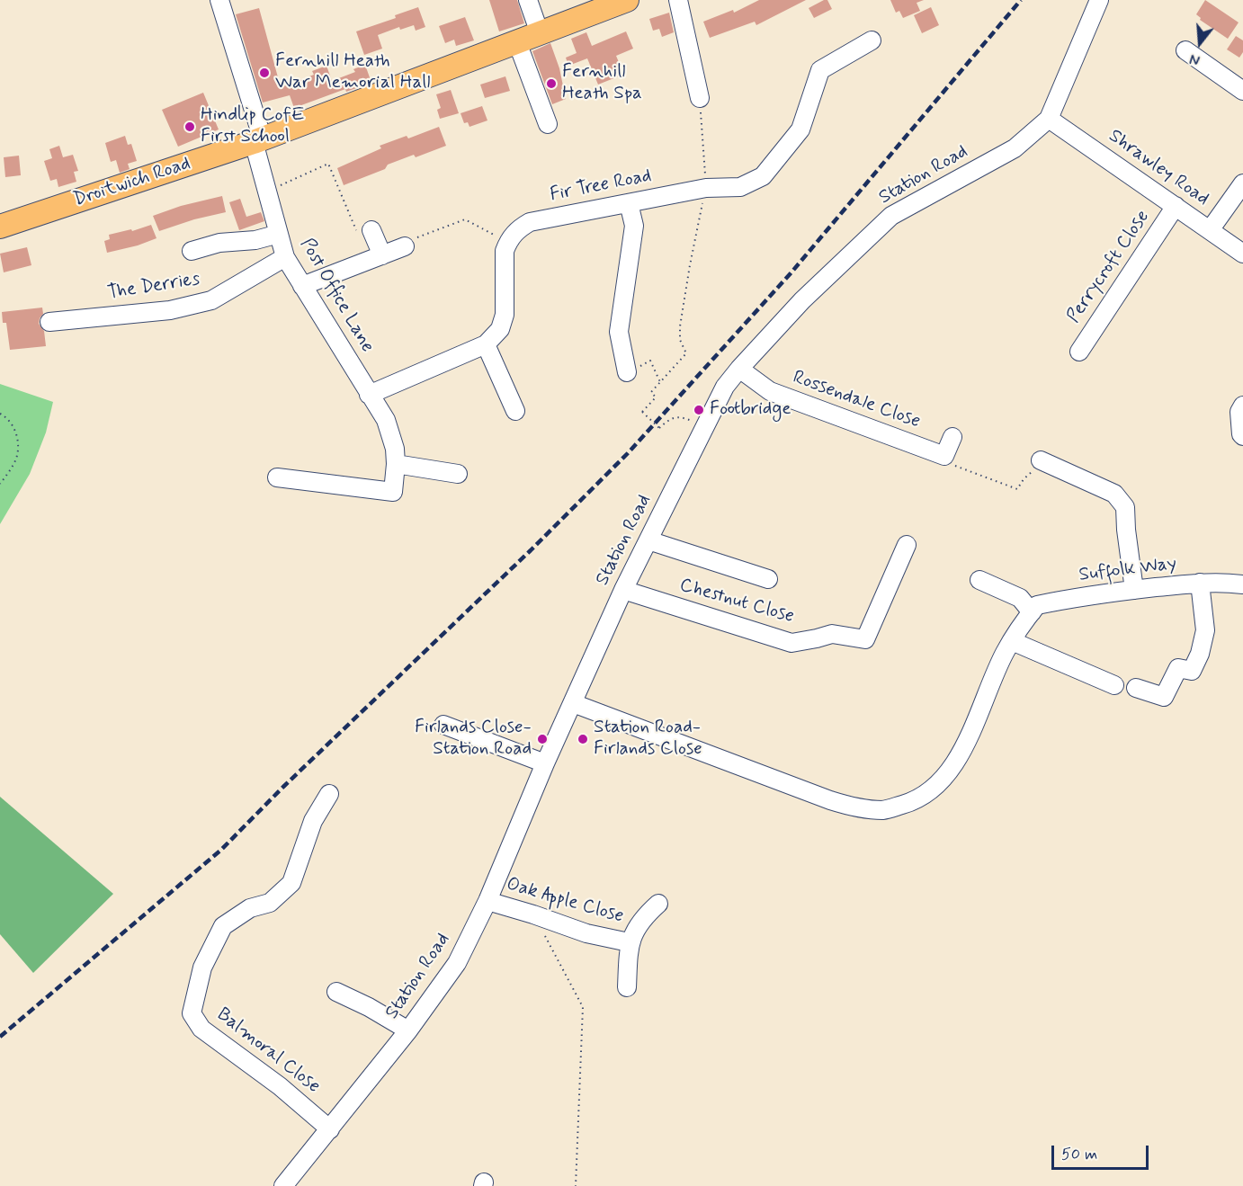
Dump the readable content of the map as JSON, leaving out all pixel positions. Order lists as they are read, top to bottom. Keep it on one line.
{"streets":{"main road":["Droitwich Road"],"street":["Shrawley Road","Station Road","Fir Tree Road","Perrycroft Close","The Derries","Post Office Lane","Rossendale Close","Suffolk Way","Chestnut Close","Oak Apple Close","Balmoral Close"]},"crossings":[["Shrawley Road","Station Road"],["Shrawley Road","Perrycroft Close"],["Station Road","Rossendale Close"],["Station Road","Chestnut Close"],["Station Road","Oak Apple Close"],["Station Road","Balmoral Close"],["Droitwich Road","Post Office Lane"],["The Derries","Post Office Lane"]],"places":["Fernhill Heath War Memorial Hall","Fernhill Heath Spa","Hindlip CofE First School","Footbridge","Firlands Close- Station Road","Station Road- Firlands Close"],"scale_bar":"50 m","north":"bottom"}
